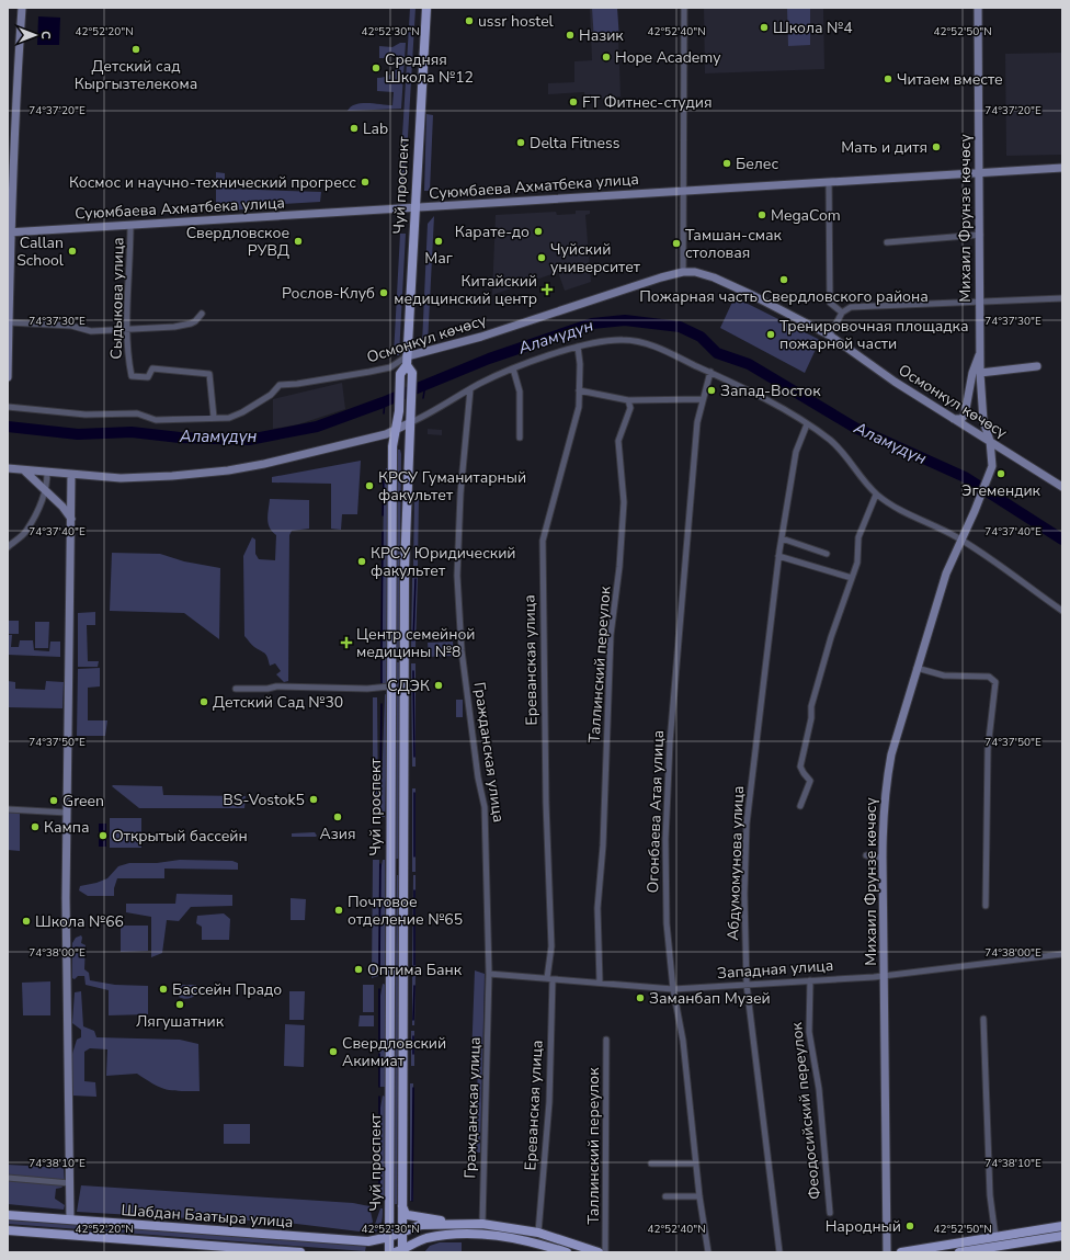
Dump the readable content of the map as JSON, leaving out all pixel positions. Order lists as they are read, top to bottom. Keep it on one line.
{"streets":{"main road":["Чуй проспект","Шабдан Баатыра улица"],"street":["Суюмбаева Ахматбека улица","Михаил Фрунзе көчөсү","Сыдыкова улица","Осмонкул көчөсү","Ереванская улица","Таллинский переулок","Гражданская улица","Огонбаева Атая улица","Абдумомунова улица","Западная улица","Феодосийский переулок"]},"crossings":[["Чуй проспект","Суюмбаева Ахматбека улица"],["Чуй проспект","Осмонкул көчөсү"],["Чуй проспект","Шабдан Баатыра улица"],["Суюмбаева Ахматбека улица","Михаил Фрунзе көчөсү"],["Суюмбаева Ахматбека улица","Сыдыкова улица"],["Михаил Фрунзе көчөсү","Осмонкул көчөсү"],["Михаил Фрунзе көчөсү","Западная улица"],["Сыдыкова улица","Осмонкул көчөсү"],["Ереванская улица","Западная улица"],["Таллинский переулок","Западная улица"],["Гражданская улица","Западная улица"],["Огонбаева Атая улица","Западная улица"],["Абдумомунова улица","Западная улица"],["Западная улица","Феодосийский переулок"]],"water":["Аламүдүн"],"places":{"other":["ussr hostel","Школа №4","Назик","Детский сад Кыргызтелекома","Hope Academy","Средняя Школа №12","Читаем вместе","FT Фитнес-студия","Lab","Delta Fitness","Мать и дитя","Белес","Космос и научно-технический прогресс","MegaCom","Карате-до","Свердловское РУВД","Маг","Тамшан-смак столовая","Callan School","Чуйский университет","Пожарная часть Свердловского района","Рослов-Клуб","Тренировочная площадка пожарной части","Запад-Восток","Эгемендик","КРСУ Гуманитарный факультет","КРСУ Юридический факультет","СДЭК","Детский Сад №30","BS-Vostok5","Green","Азия","Кампа","Открытый бассейн","Почтовое отделение №65","Школа №66","Оптима Банк","Бассейн Прадо","Заманбап Музей","Лягушатник","Свердловский Акимиат","Народный"],"health":["Китайский медицинский центр","Центр семейной медицины №8"]},"north":"right","coordinates":["42°52'20\"N","42°52'30\"N","42°52'40\"N","42°52'50\"N","74°37'20\"E","74°37'30\"E","74°37'40\"E","74°37'50\"E","74°38'00\"E","74°38'10\"E"]}
